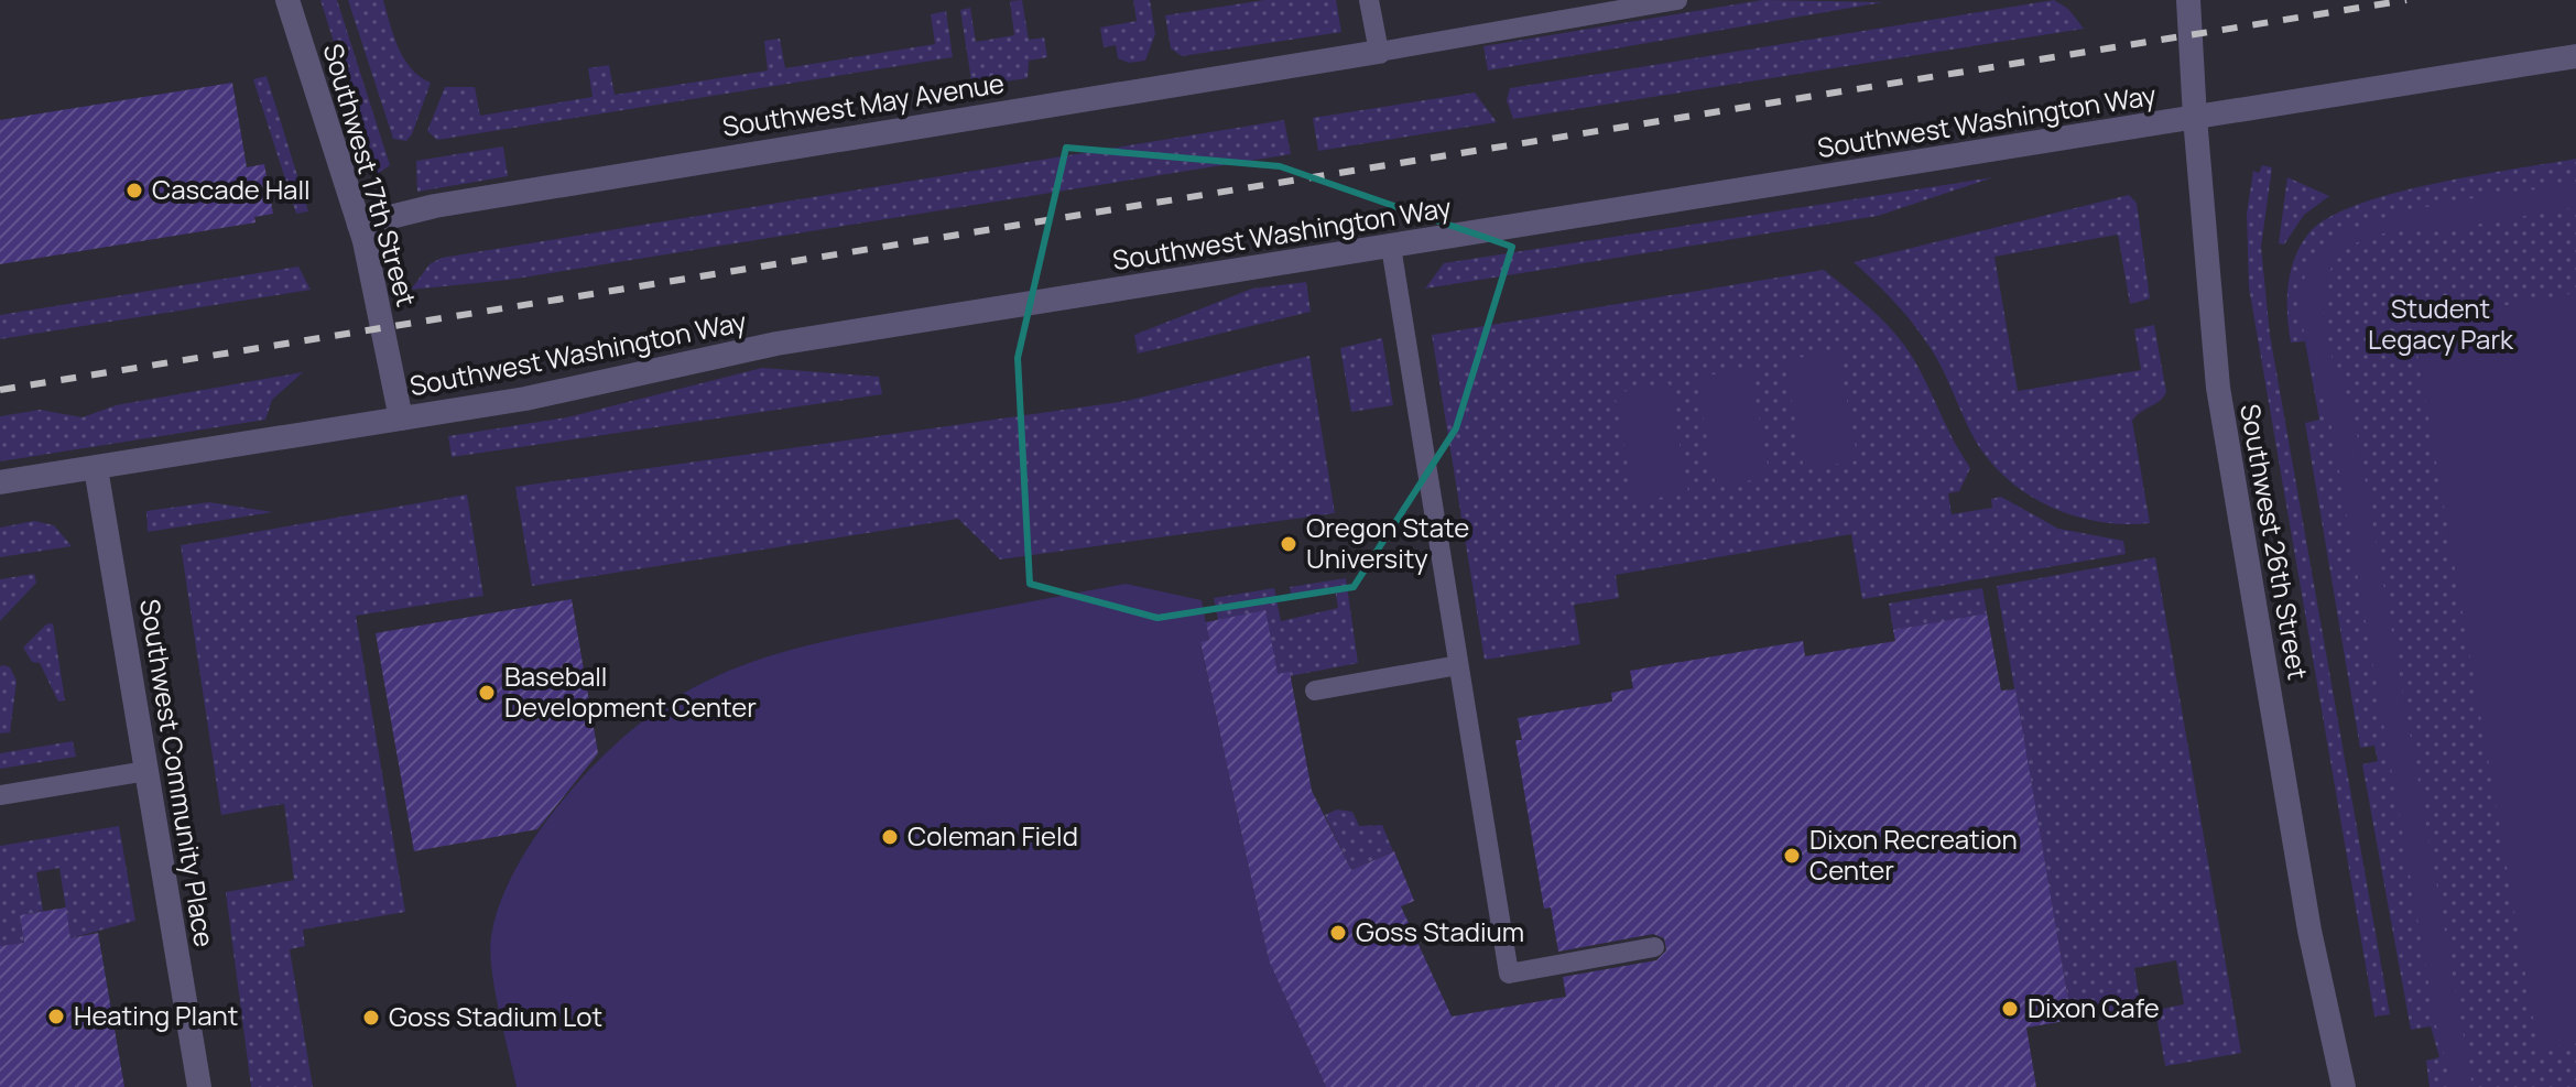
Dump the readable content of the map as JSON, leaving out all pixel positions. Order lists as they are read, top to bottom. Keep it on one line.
{"streets":{"street":["Southwest May Avenue","Southwest Washington Way","Southwest 17th Street","Southwest 26th Street","Southwest Community Place"]},"crossings":[["Southwest May Avenue","Southwest 17th Street"],["Southwest Washington Way","Southwest 17th Street"],["Southwest Washington Way","Southwest 26th Street"],["Southwest Washington Way","Southwest Community Place"]],"parks":["Student Legacy Park"],"places":["Cascade Hall","Oregon State University","Baseball Development Center","Coleman Field","Dixon Recreation Center","Goss Stadium","Dixon Cafe","Heating Plant","Goss Stadium Lot"]}
